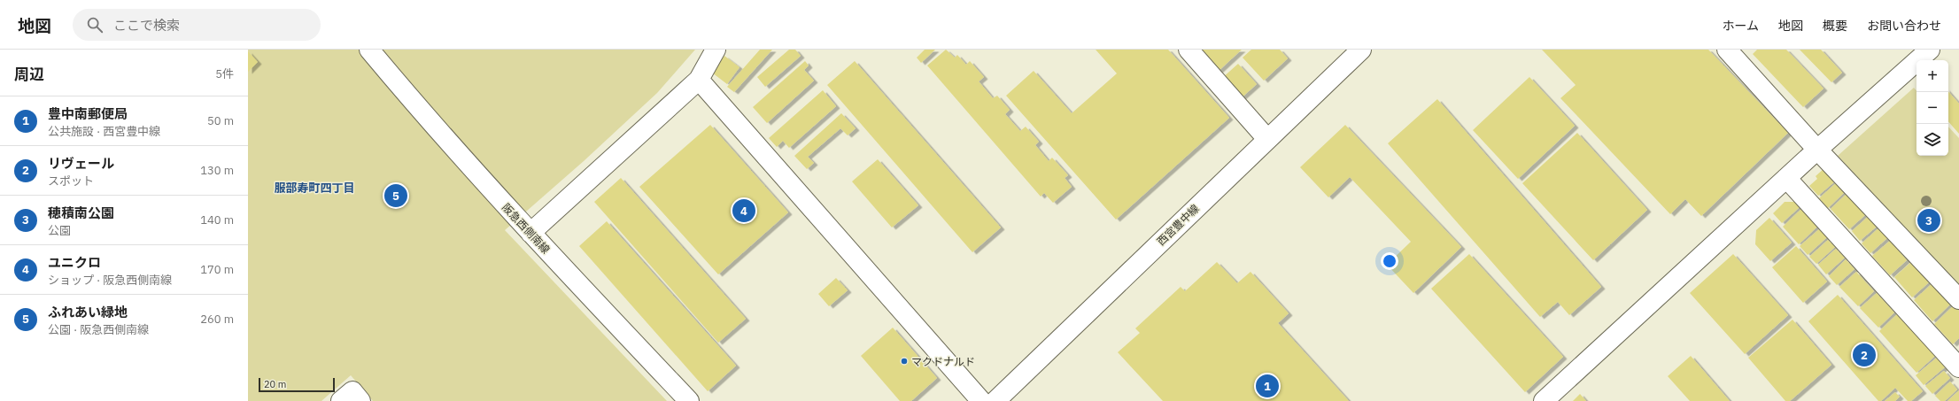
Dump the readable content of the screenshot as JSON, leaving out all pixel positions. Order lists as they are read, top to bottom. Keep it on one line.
{"streets":{"street":["西宮豊中線","阪急西側南線"]},"districts":["服部寿町四丁目"],"places":["マクドナルド"],"scale_bar":"20 m","page":{"header":"地図","search":"ここで検索","nav":["ホーム","地図","概要","お問い合わせ"],"heading":["周辺","5件"],"map_buttons":["+","−"],"list":[{"mark":"1","name":"豊中南郵便局","note":"公共施設 · 西宮豊中線","value":"50 m"},{"mark":"2","name":"リヴェール","note":"スポット","value":"130 m"},{"mark":"3","name":"穂積南公園","note":"公園","value":"140 m"},{"mark":"4","name":"ユニクロ","note":"ショップ · 阪急西側南線","value":"170 m"},{"mark":"5","name":"ふれあい緑地","note":"公園 · 阪急西側南線","value":"260 m"}],"pins":["5","4","3","2","1"],"scale":"20 m"}}
